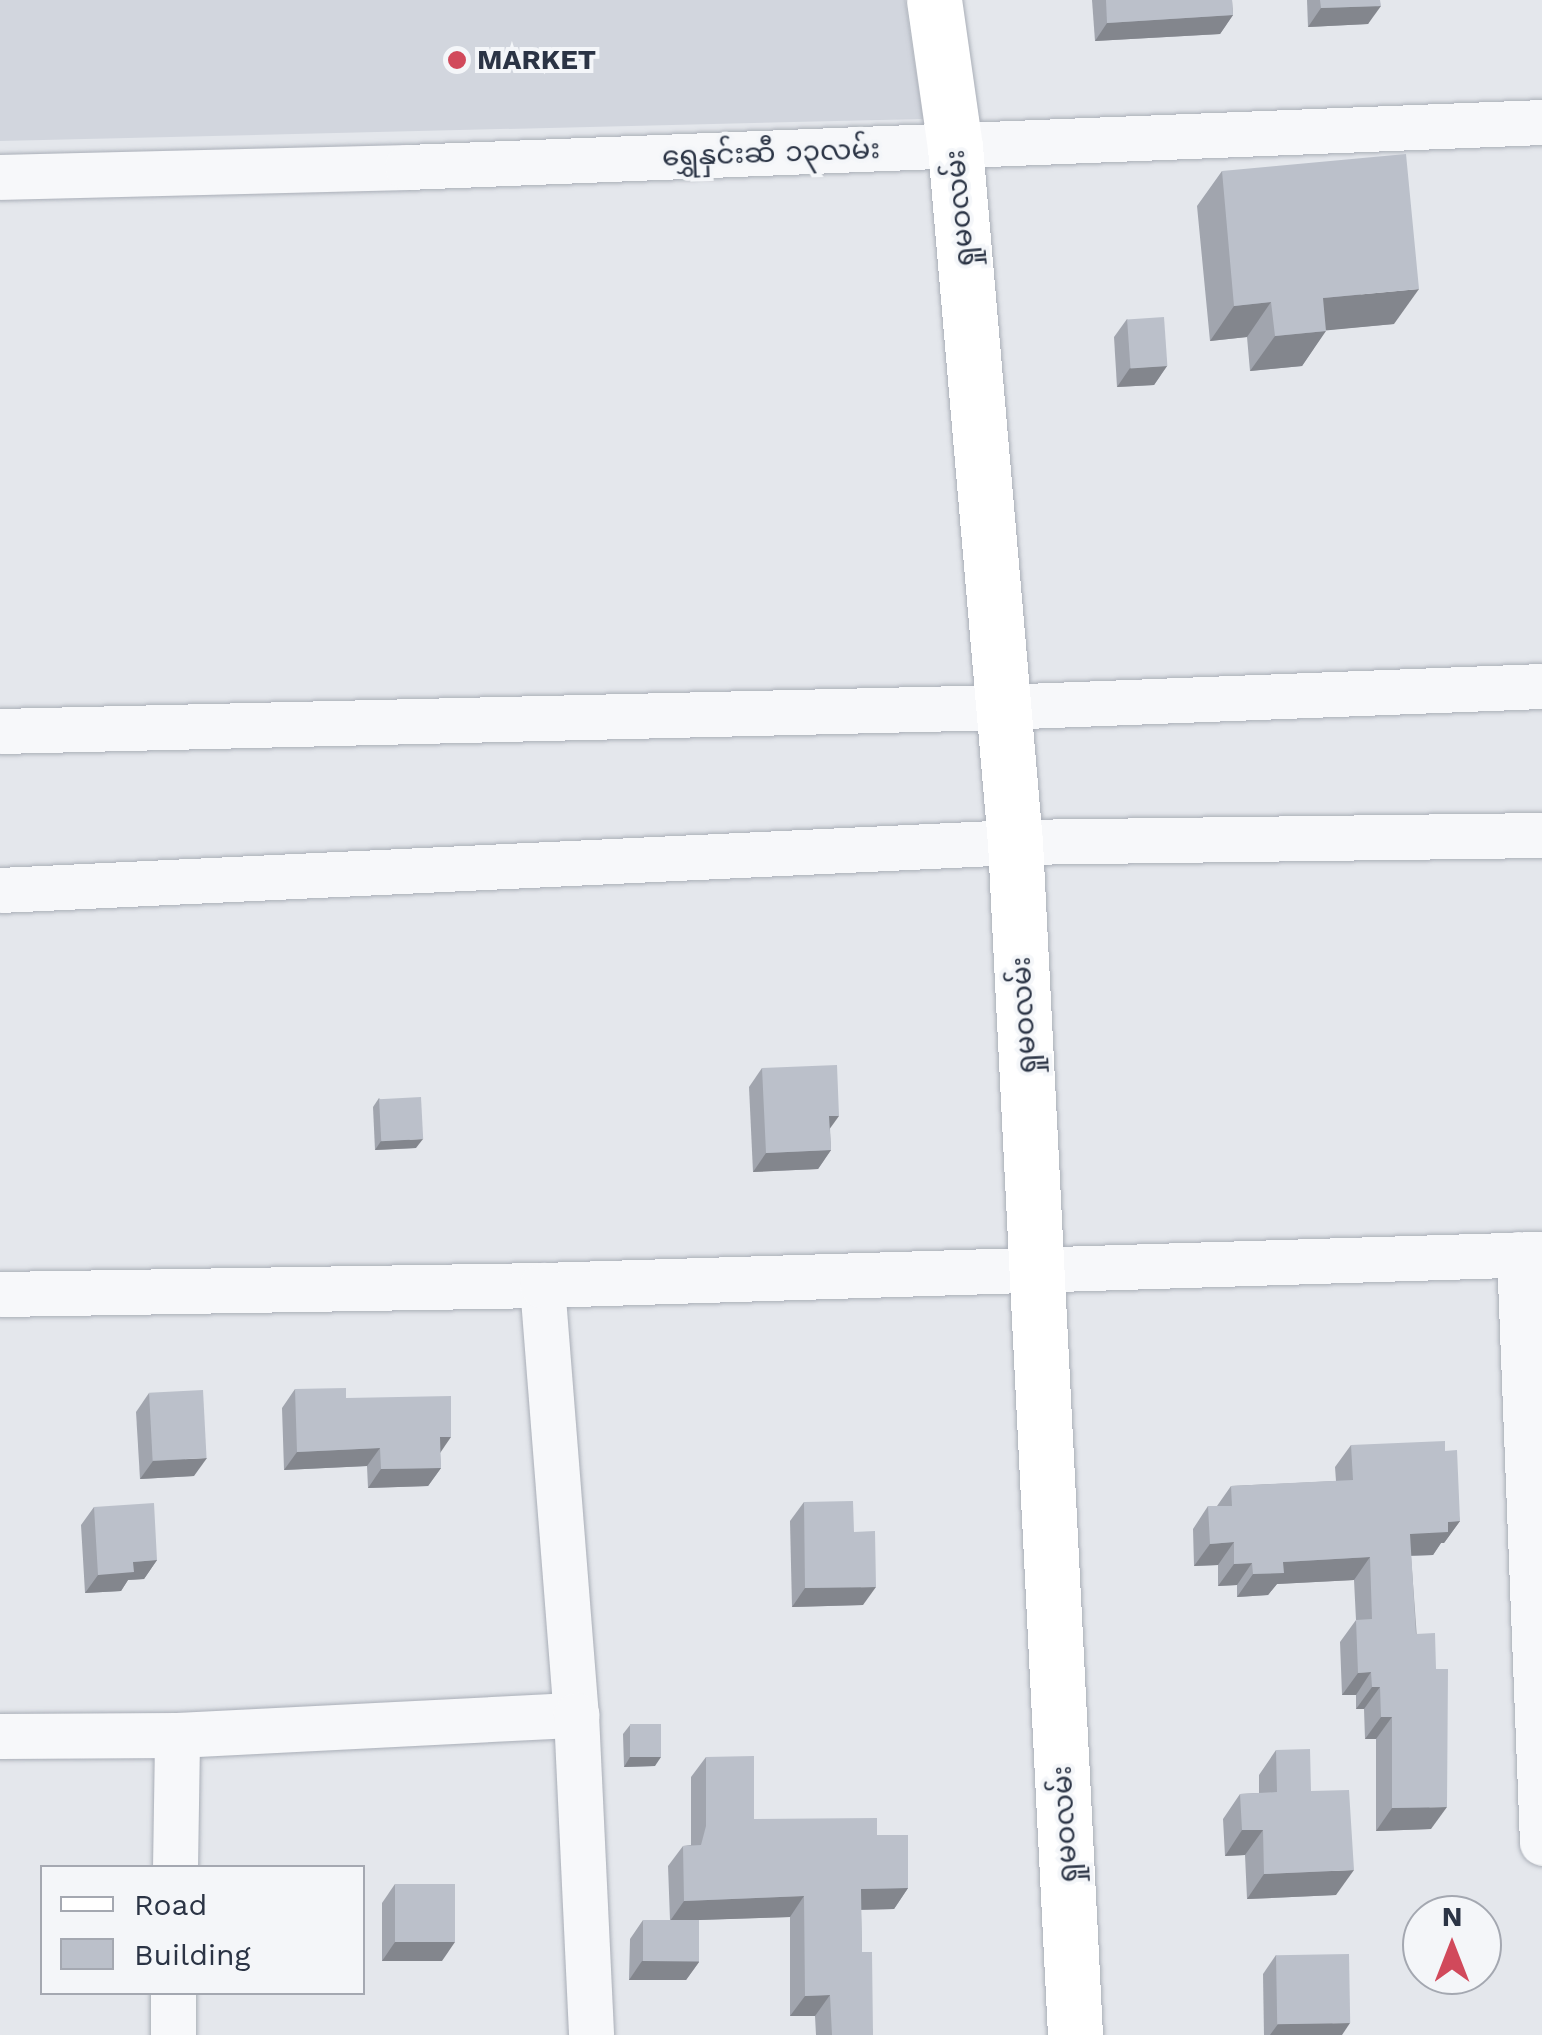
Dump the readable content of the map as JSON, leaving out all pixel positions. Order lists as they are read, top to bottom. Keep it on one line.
{"streets":{"street":["ရွှေနှင်းဆီ ၁၃လမ်း","ရှုမဝလမ်း"]},"crossings":[["ရွှေနှင်းဆီ ၁၃လမ်း","ရှုမဝလမ်း"]],"places":["MARKET"],"legend":["Road","Building"],"north":"top"}
